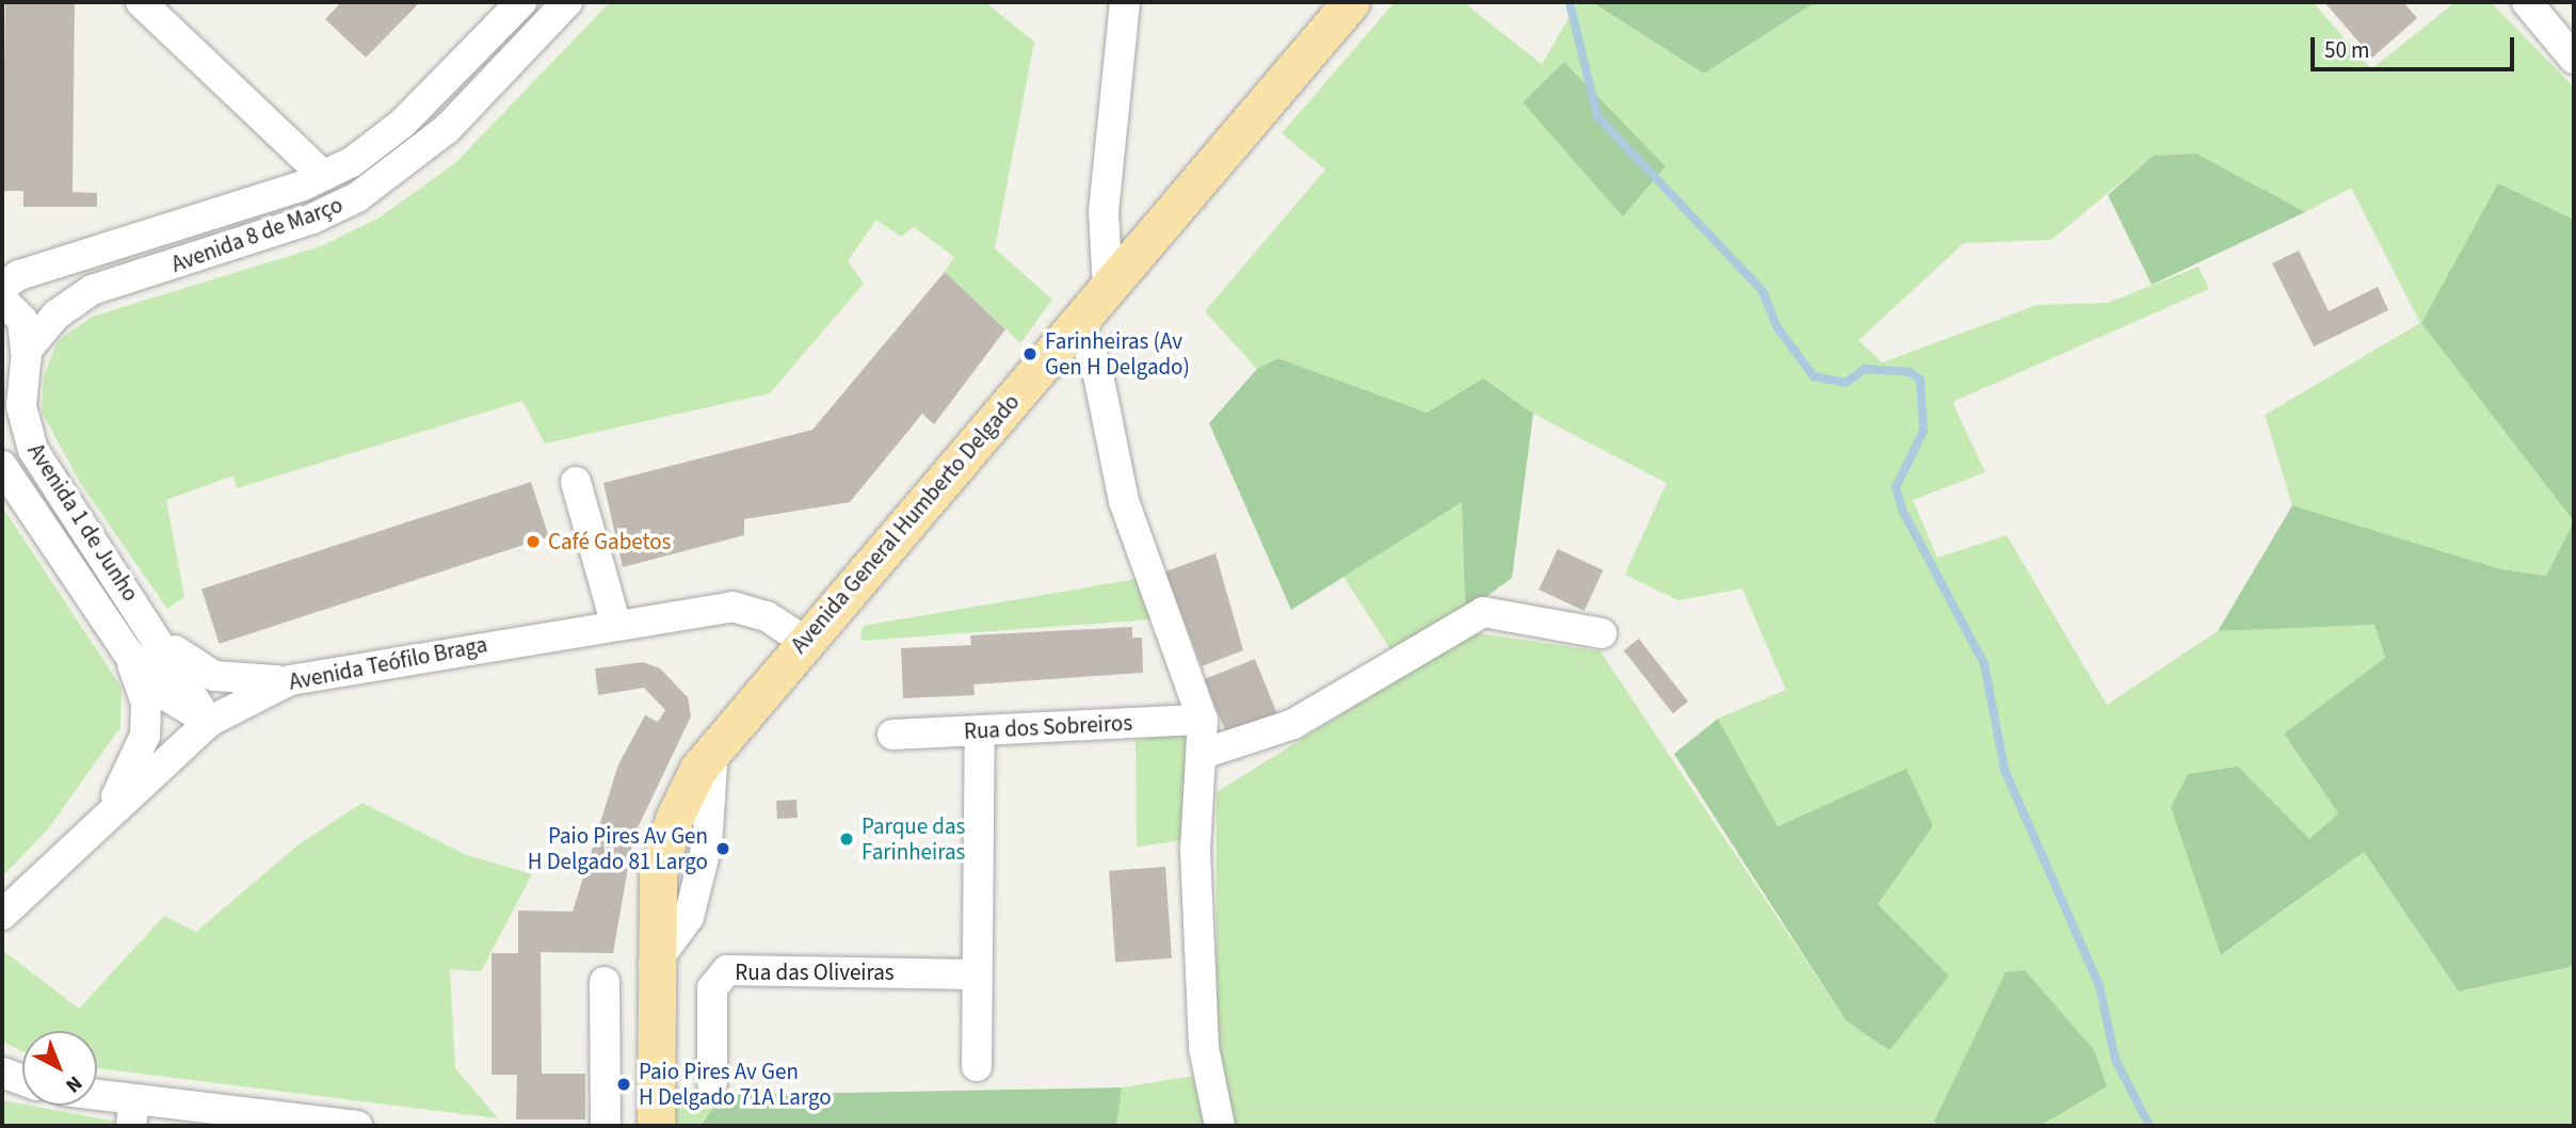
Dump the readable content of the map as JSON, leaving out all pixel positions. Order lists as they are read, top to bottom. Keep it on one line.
{"streets":{"main road":["Avenida General Humberto Delgado"],"street":["Avenida 8 de Março","Avenida 1 de Junho","Avenida Teófilo Braga","Rua dos Sobreiros","Rua das Oliveiras"]},"crossings":[["Avenida 8 de Março","Avenida 1 de Junho"],["Avenida 1 de Junho","Avenida Teófilo Braga"],["Avenida General Humberto Delgado","Avenida Teófilo Braga"]],"places":["Farinheiras (Av Gen H Delgado)","Café Gabetos","Parque das Farinheiras","Paio Pires Av Gen H Delgado 81 Largo","Paio Pires Av Gen H Delgado 71A Largo"],"scale_bar":"50 m","north":"bottom right"}
